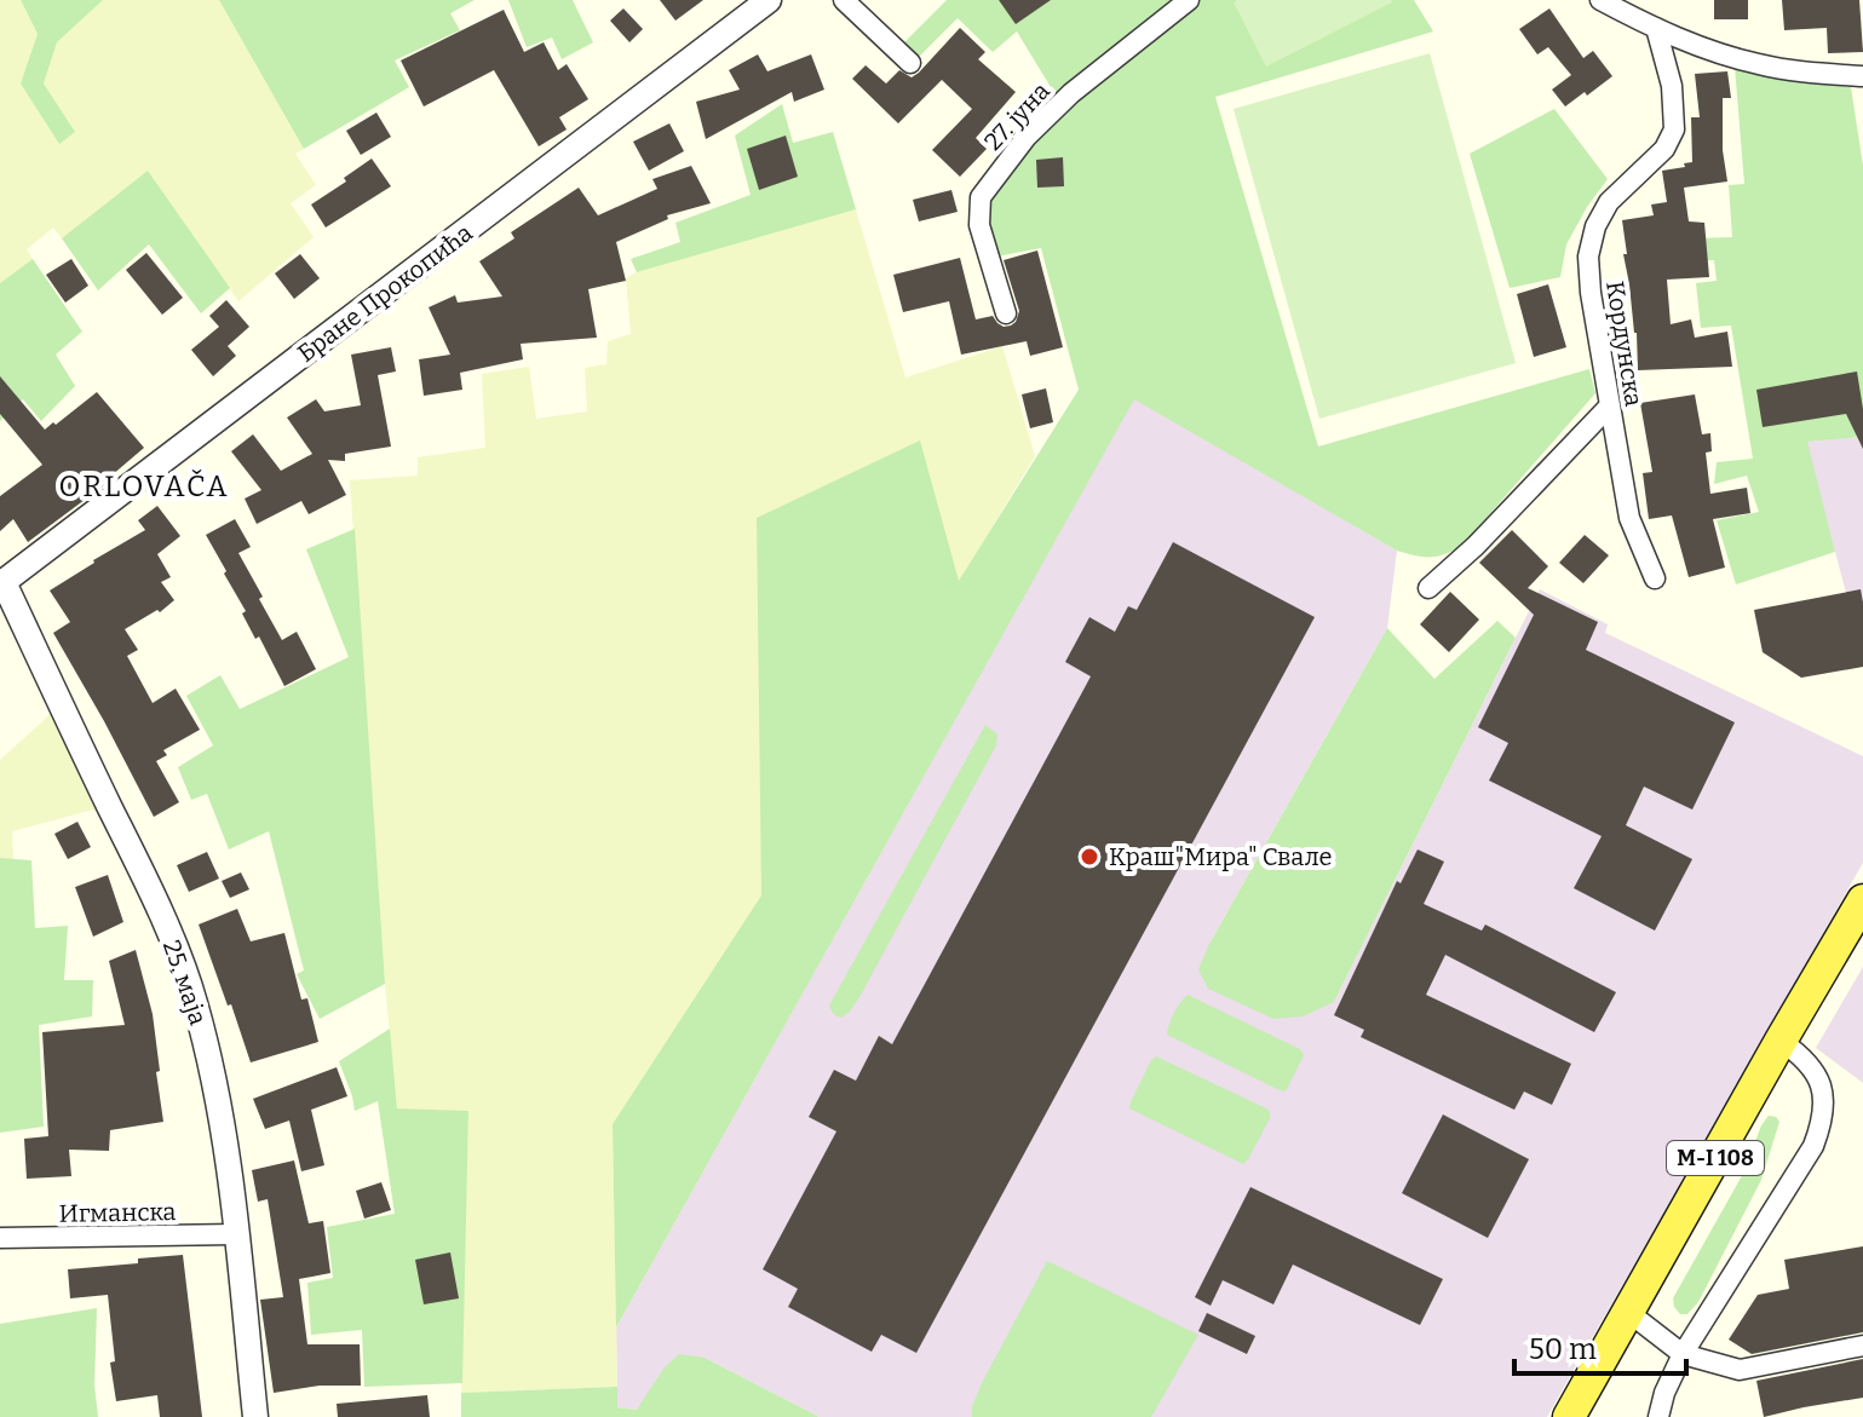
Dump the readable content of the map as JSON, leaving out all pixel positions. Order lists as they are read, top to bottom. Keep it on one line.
{"streets":{"main road":["M-I 108"],"street":["27. јуна","Бране Прокопића","Кордунска","25. маја","Игманска"]},"crossings":[["Бране Прокопића","25. маја"],["25. маја","Игманска"]],"districts":["ORLOVAČA"],"places":["Краш\"Мира\" Свале"],"scale_bar":"50 m"}
